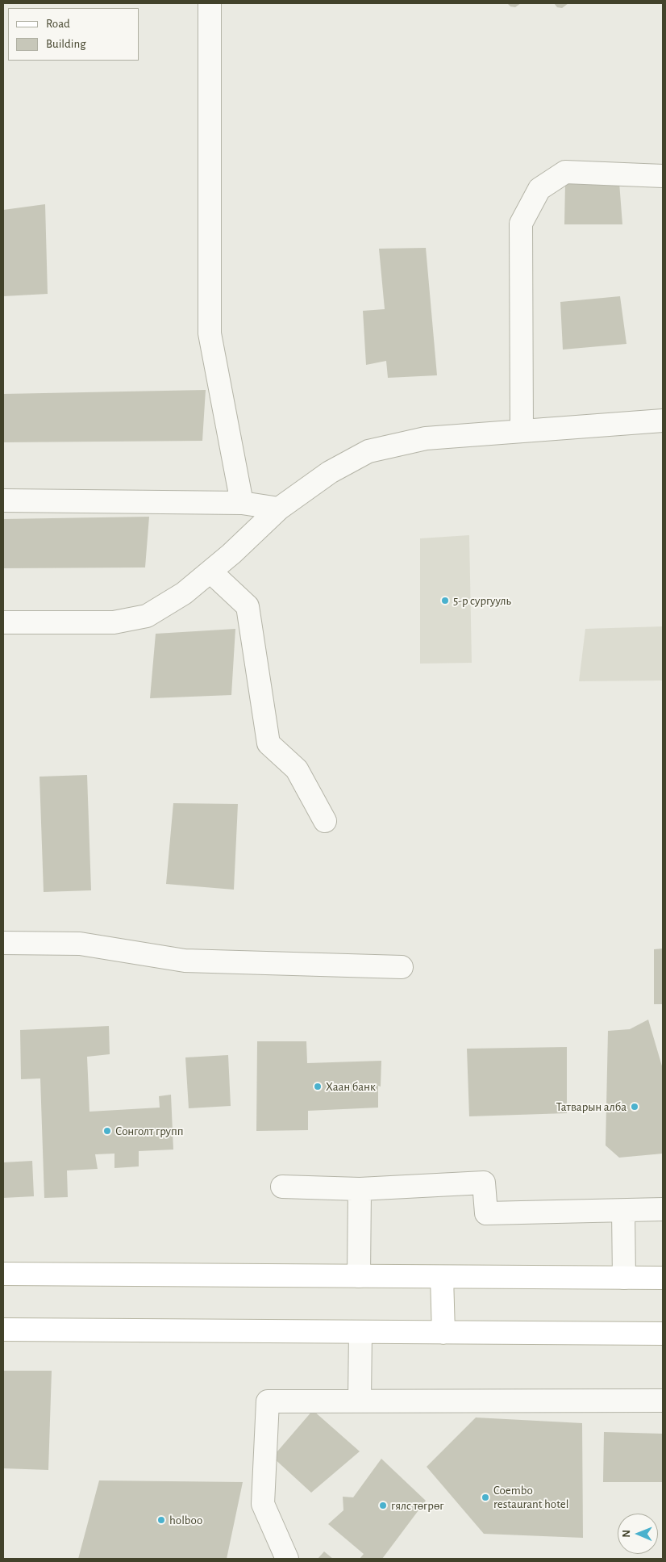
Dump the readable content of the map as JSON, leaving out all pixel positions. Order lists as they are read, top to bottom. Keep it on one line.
{"places":["5-р сургууль","Хаан банк","Татварын алба","Сонголт групп","Coembo restaurant hotel","гялс төгрөг","holboo"],"legend":["Road","Building"],"north":"left"}
